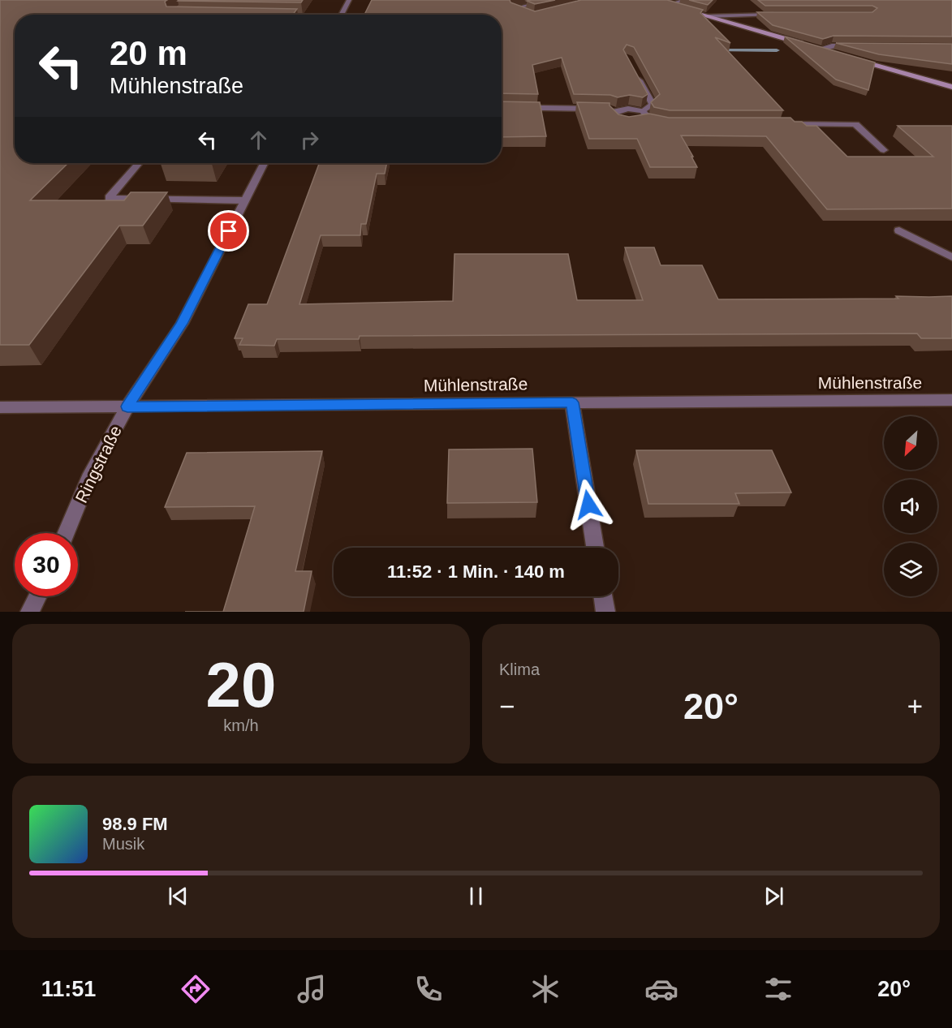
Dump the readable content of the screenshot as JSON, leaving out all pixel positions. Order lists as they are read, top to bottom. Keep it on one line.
{"streets":{"street":["Mühlenstraße","Ringstraße"]},"crossings":[["Mühlenstraße","Ringstraße"]],"north":"bottom left","page":{"turn":["20 m","Mühlenstraße"],"limit":"30","trip":"11:52 · 1 Min. · 140 m","tile":[["20","km/h"],"Klima"],"heat":["−","20°","+"],"song":["98.9 FM","Musik"],"tabs":["11:51","20°"]}}
